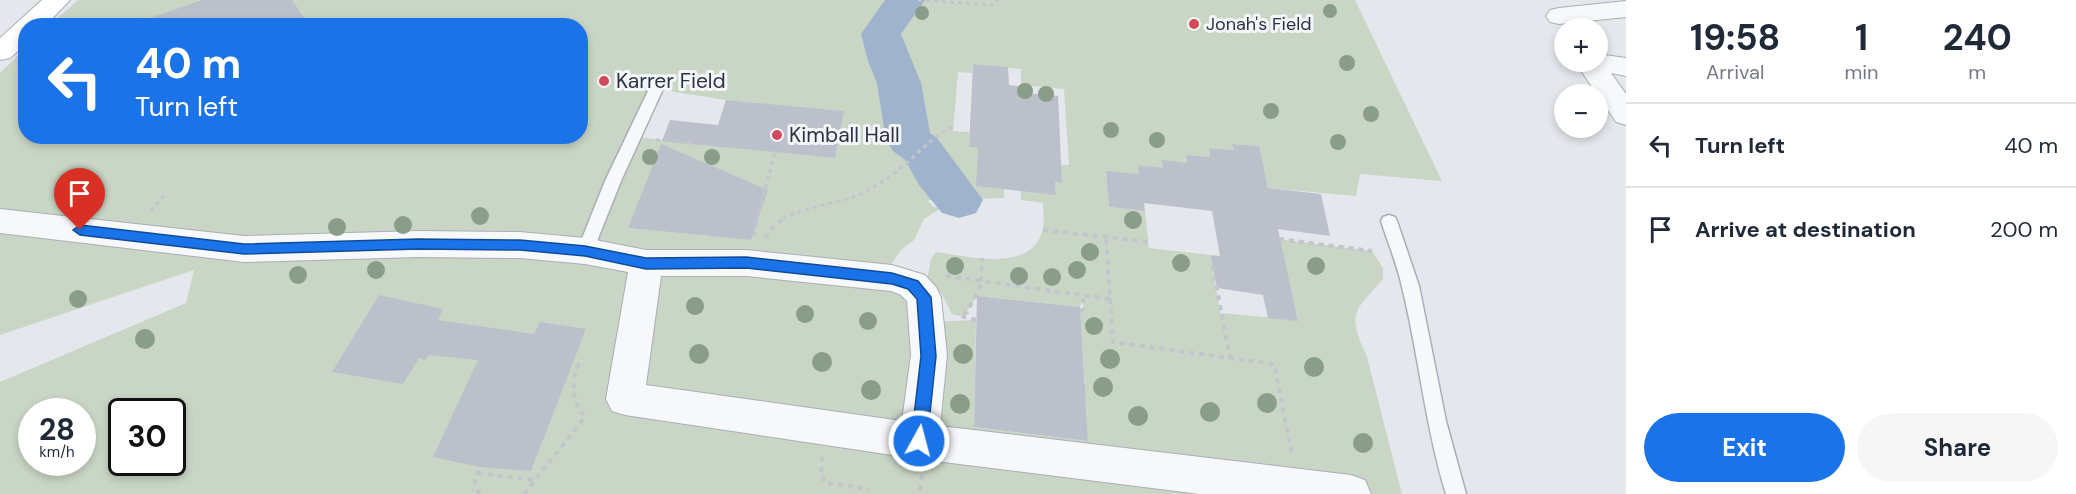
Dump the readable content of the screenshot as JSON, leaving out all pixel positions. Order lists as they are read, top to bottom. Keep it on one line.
{"places":["Jonah's Field","Karrer Field","Kimball Hall"],"page":{"eta":["19:58","Arrival","1","min","240","m"],"map_buttons":["+","−"],"turn":["40 m","Turn left"],"list":[{"name":"Turn left","value":"40 m"},{"name":"Arrive at destination","value":"200 m"}],"speed":"28 km/h","limit":"30","buttons":["Exit","Share"]}}
